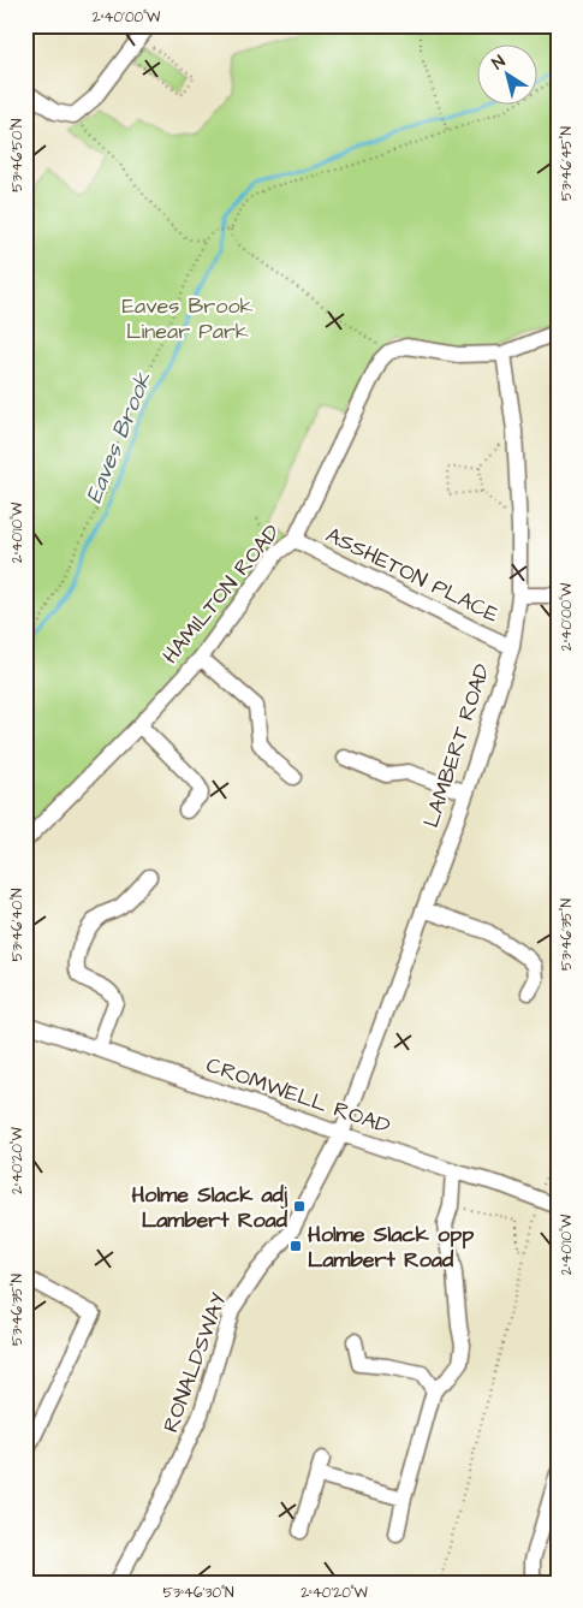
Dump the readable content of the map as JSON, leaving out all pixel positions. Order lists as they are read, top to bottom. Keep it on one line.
{"streets":{"street":["ASSHETON PLACE","HAMILTON ROAD","LAMBERT ROAD","CROMWELL ROAD","RONALDSWAY"]},"crossings":[["ASSHETON PLACE","HAMILTON ROAD"],["ASSHETON PLACE","LAMBERT ROAD"],["LAMBERT ROAD","CROMWELL ROAD"],["LAMBERT ROAD","RONALDSWAY"],["CROMWELL ROAD","RONALDSWAY"]],"water":["Eaves Brook"],"parks":["Eaves Brook Linear Park"],"places":{"transit":["Holme Slack adj Lambert Road","Holme Slack opp Lambert Road"]},"north":"top left","coordinates":["2°40'00\"W","53°46'50\"N","53°46'45\"N","2°40'10\"W","53°46'40\"N","53°46'35\"N","2°40'20\"W","53°46'30\"N"]}
